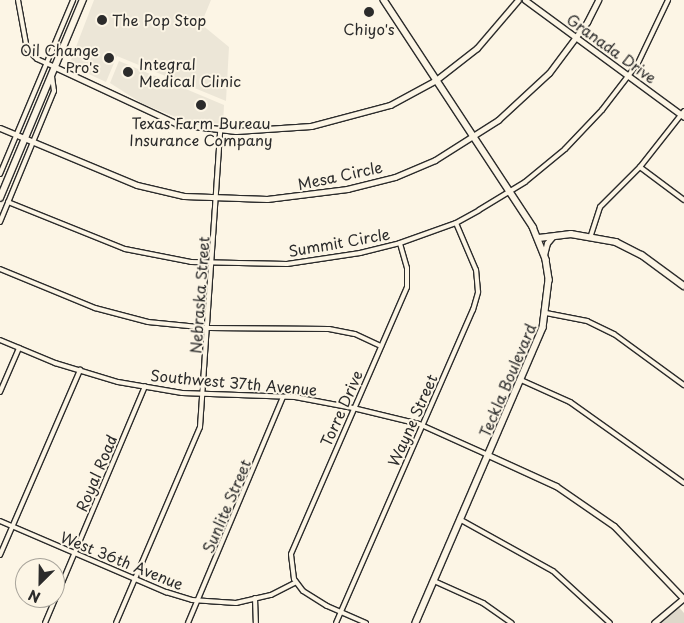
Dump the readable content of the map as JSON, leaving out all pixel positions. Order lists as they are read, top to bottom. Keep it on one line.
{"streets":{"main road":["Teckla Boulevard"],"street":["Granada Drive","Mesa Circle","Summit Circle","Nebraska Street","Southwest 37th Avenue","Torre Drive","Wayne Street","Royal Road","Sunlite Street","West 36th Avenue"]},"crossings":[["Granada Drive","Mesa Circle"],["Granada Drive","Summit Circle"],["Mesa Circle","Nebraska Street"],["Mesa Circle","Teckla Boulevard"],["Summit Circle","Nebraska Street"],["Summit Circle","Teckla Boulevard"],["Summit Circle","Torre Drive"],["Summit Circle","Wayne Street"],["Nebraska Street","Southwest 37th Avenue"],["Nebraska Street","West 36th Avenue"],["Teckla Boulevard","Southwest 37th Avenue"],["Southwest 37th Avenue","Torre Drive"],["Southwest 37th Avenue","Wayne Street"],["Southwest 37th Avenue","Royal Road"],["Southwest 37th Avenue","Sunlite Street"],["Torre Drive","West 36th Avenue"],["Royal Road","West 36th Avenue"],["Sunlite Street","West 36th Avenue"]],"places":["Chiyo's","The Pop Stop","Oil Change Pro's","Integral Medical Clinic","Texas Farm Bureau Insurance Company"],"north":"bottom left"}
